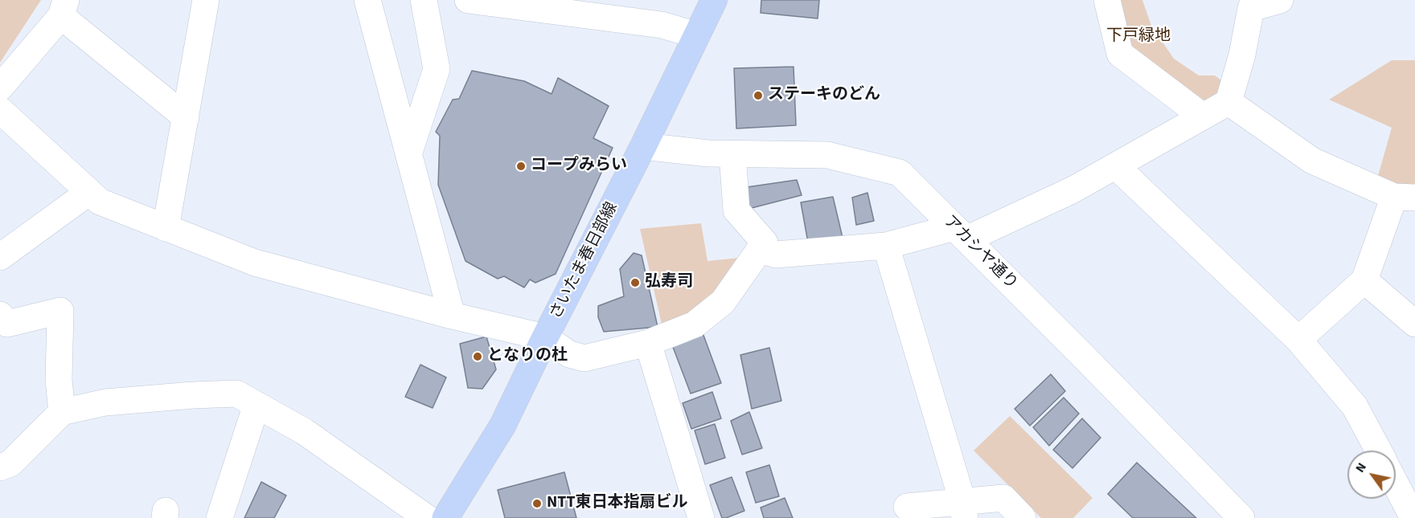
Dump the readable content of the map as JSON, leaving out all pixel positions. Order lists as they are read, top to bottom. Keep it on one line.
{"streets":{"main road":["さいたま春日部線"],"street":["アカシヤ通り"]},"crossings":[["アカシヤ通り","さいたま春日部線"]],"parks":["下戸緑地"],"places":["ステーキのどん","コープみらい","弘寿司","となりの杜","NTT東日本指扇ビル"],"north":"top left"}
